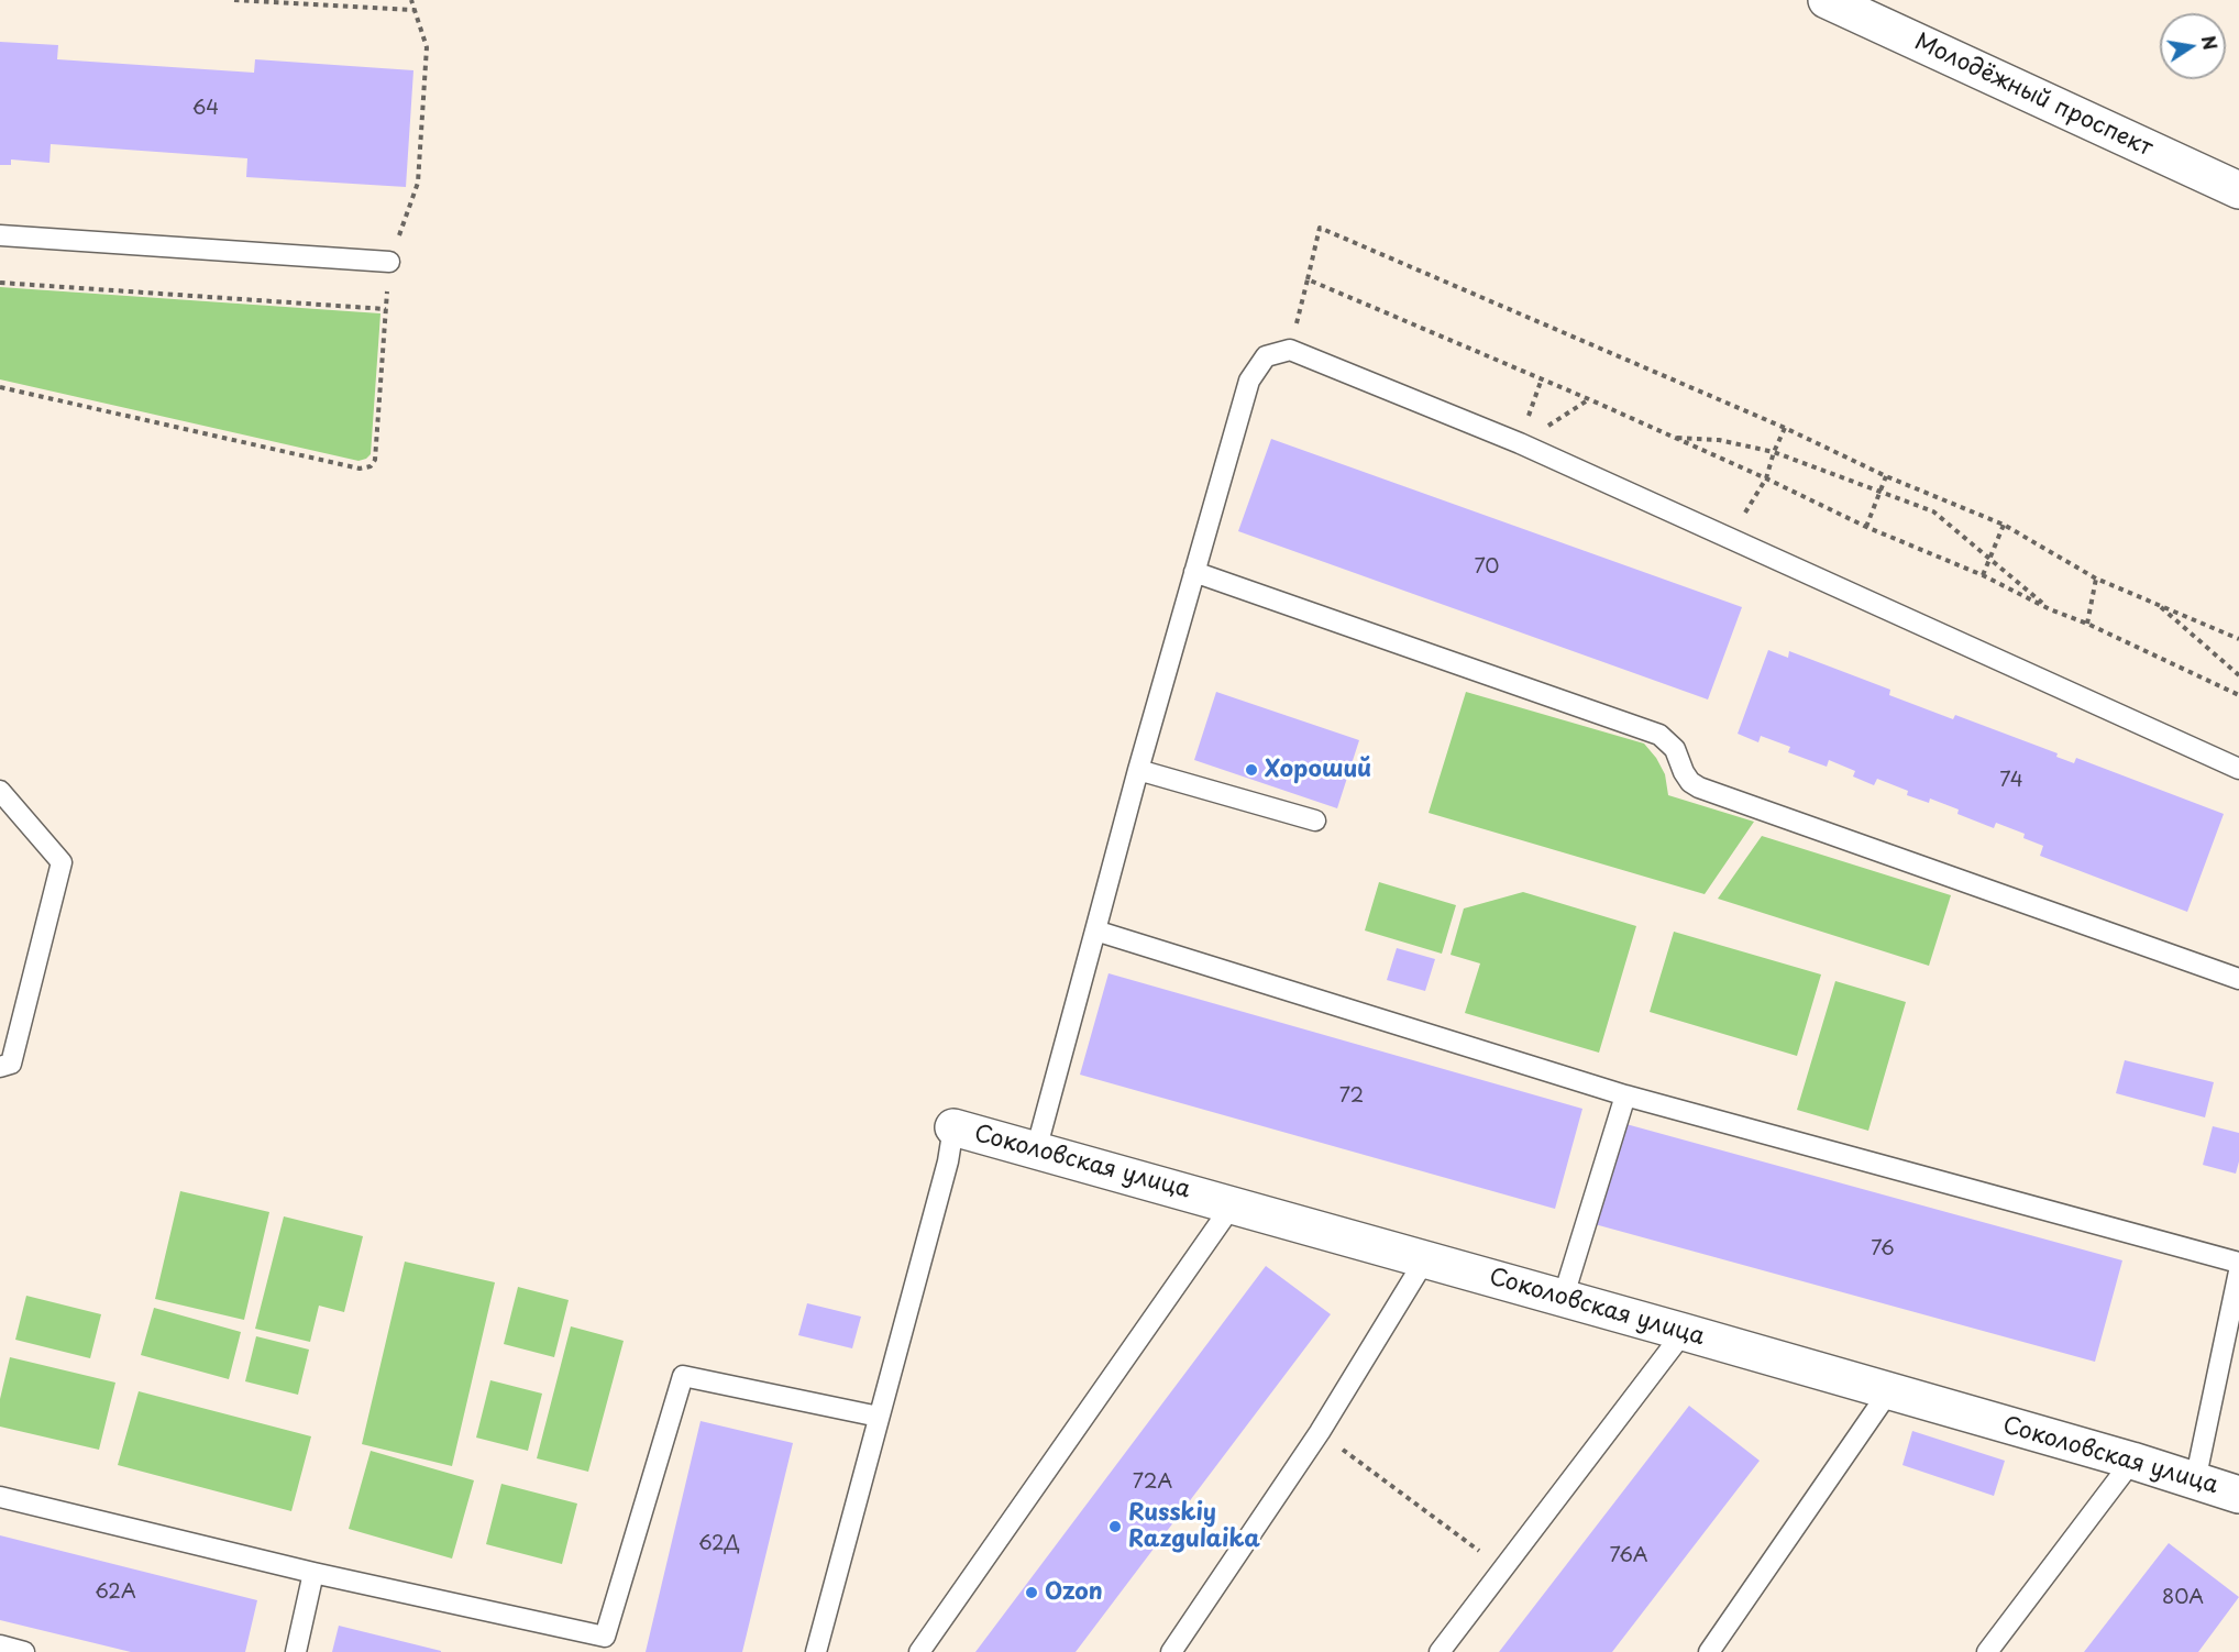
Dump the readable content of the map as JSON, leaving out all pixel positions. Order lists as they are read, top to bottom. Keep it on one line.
{"streets":{"street":["Молодёжный проспект","Соколовская улица"]},"places":["Хороший","Russkiy Razgulaika","Ozon"],"house_numbers":["64","70","74","72","76","72А","62Д","76А","62А","80А"],"north":"right"}
